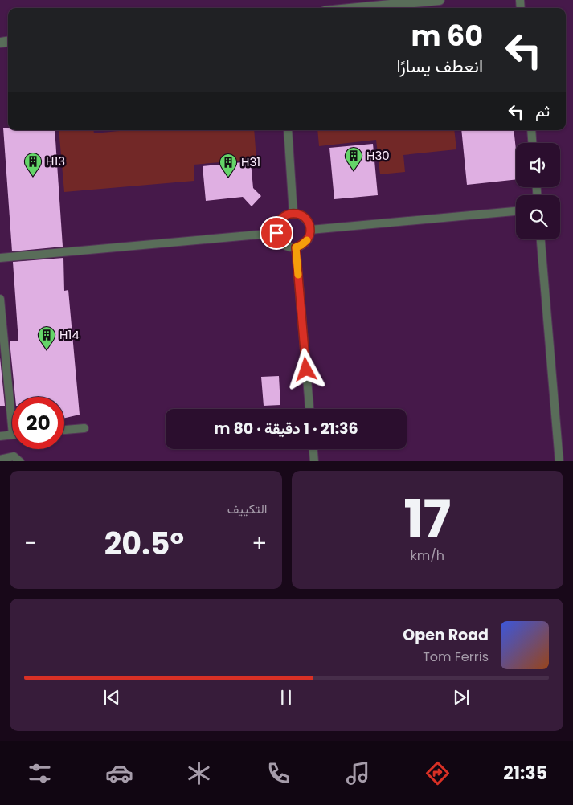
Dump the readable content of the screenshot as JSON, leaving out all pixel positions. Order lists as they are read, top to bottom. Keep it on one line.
{"places":{"building":["H30","H13","H31","H14"]},"page":{"turn":["60 m","انعطف يسارًا"],"then":"ثم","limit":"20","trip":"21:36 · 1 دقيقة · 80 m","tile":[["17","km/h"],"التكييف"],"heat":["−","20.5°","+"],"song":["Open Road","Tom Ferris"],"tabs":"21:35"}}
